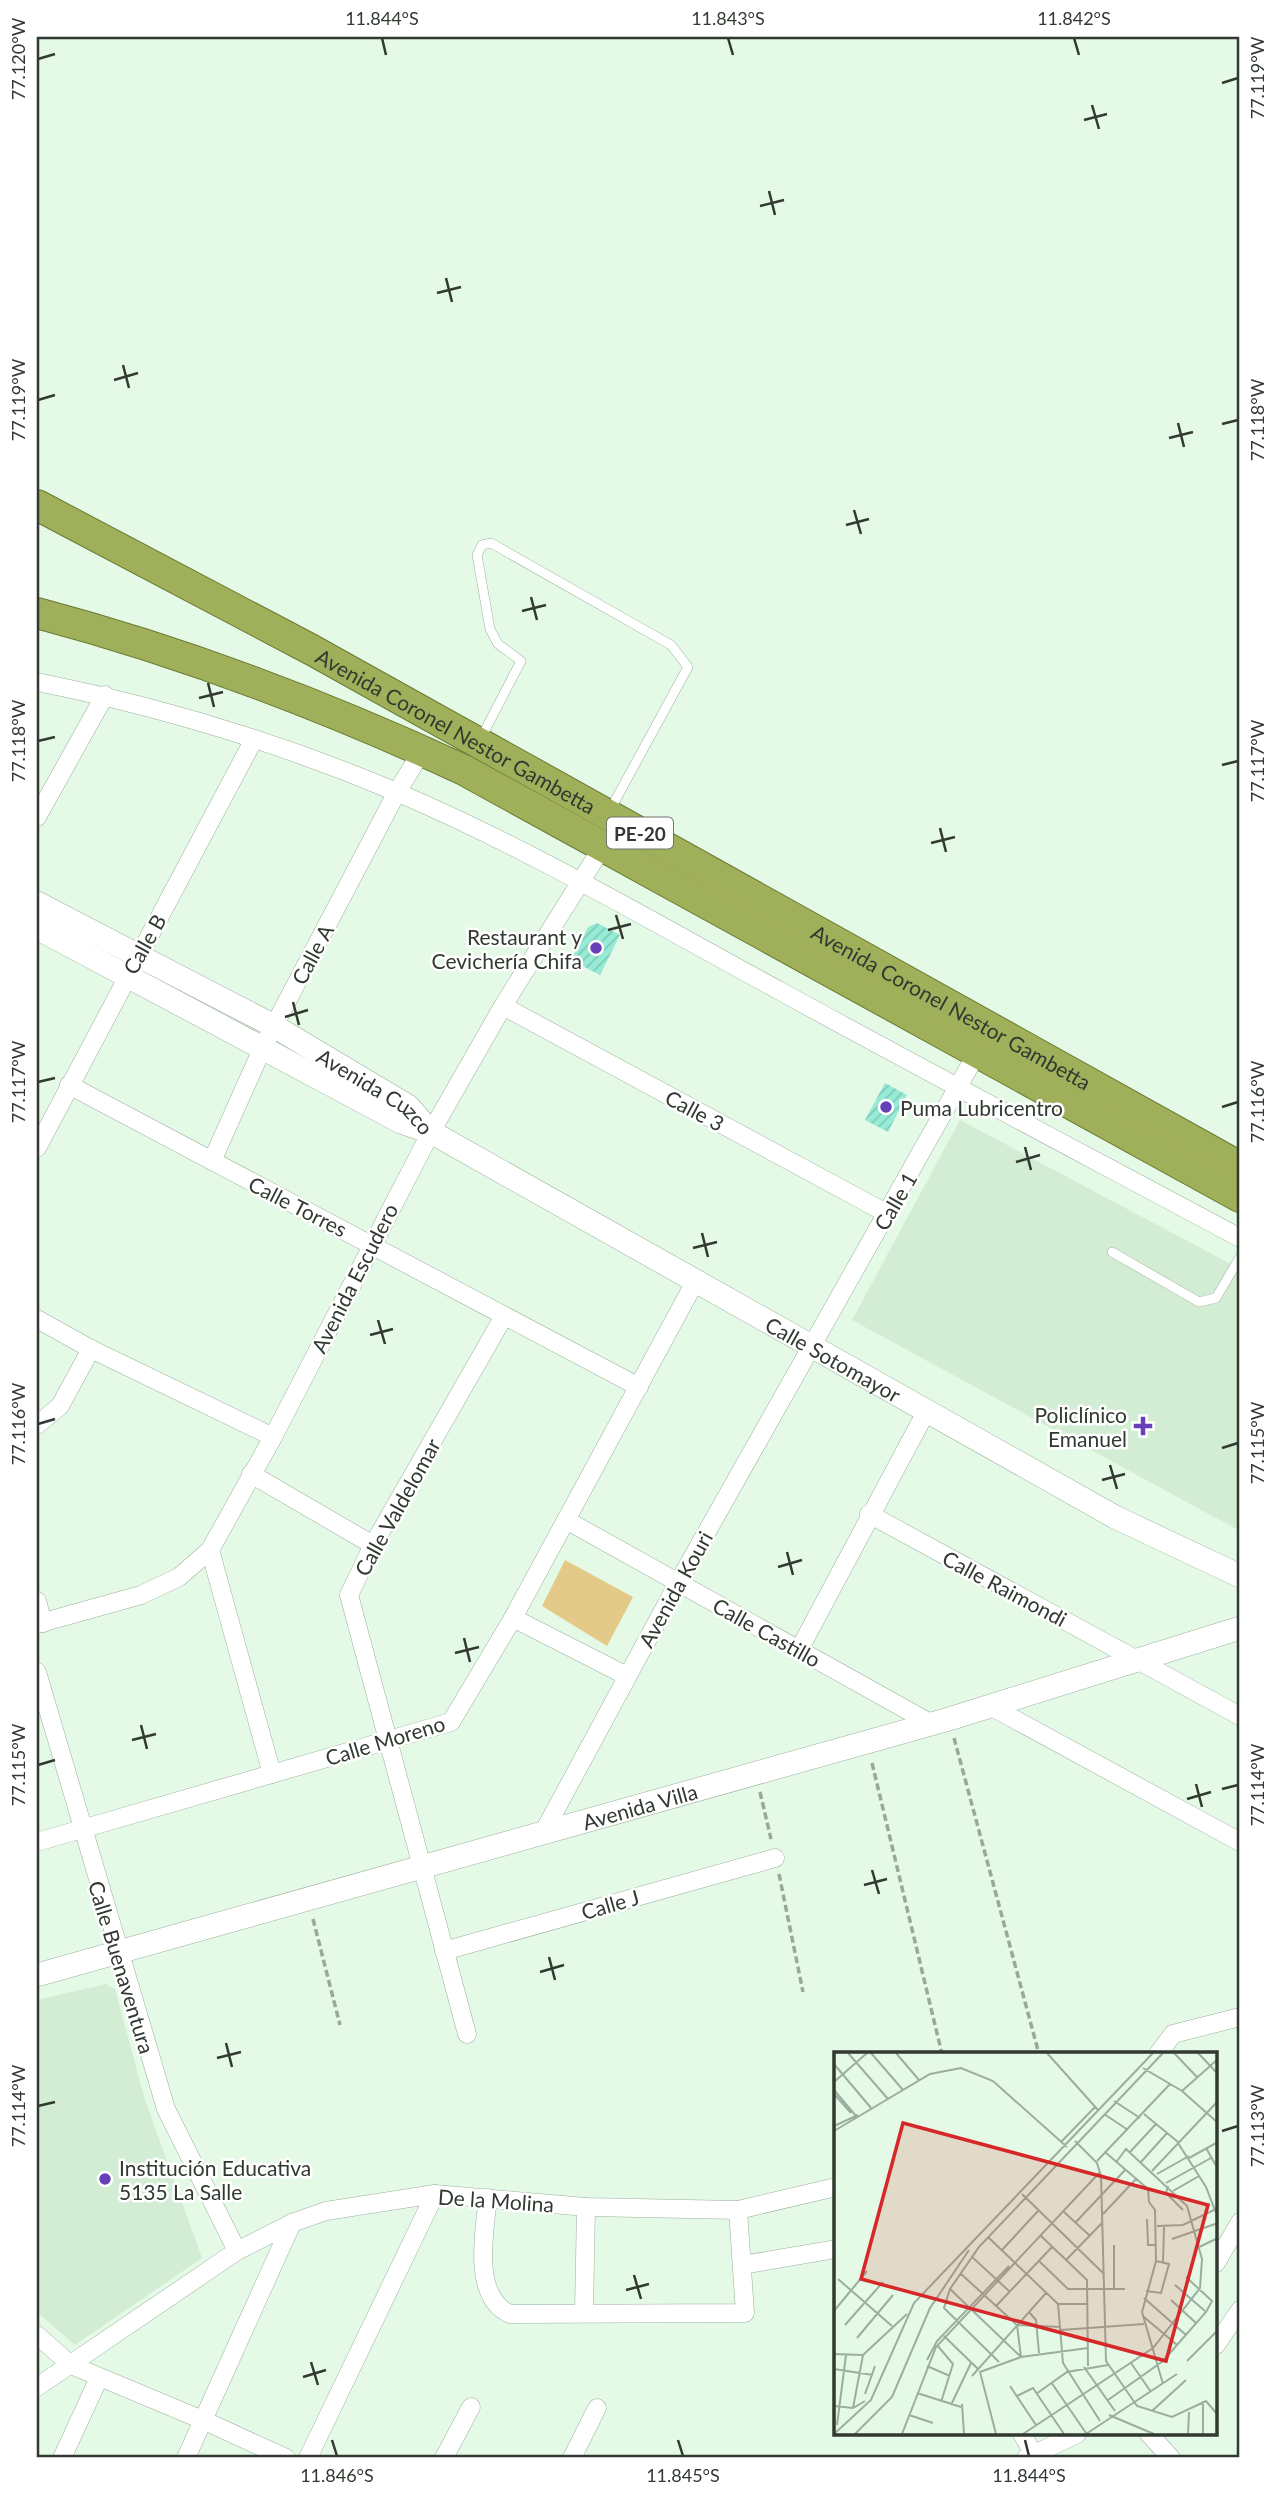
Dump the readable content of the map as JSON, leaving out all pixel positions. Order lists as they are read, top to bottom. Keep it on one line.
{"streets":{"highway":["Avenida Coronel Nestor Gambetta","PE-20"],"street":["Calle B","Calle A","Avenida Cuzco","Calle 3","Calle 1","Calle Torres","Avenida Escudero","Calle Sotomayor","Calle Valdelomar","Calle Raimondi","Avenida Kouri","Calle Castillo","Calle Moreno","Avenida Villa","Calle J","Calle Buenaventura","De la Molina"]},"crossings":[["Avenida Coronel Nestor Gambetta","Calle A"],["Avenida Coronel Nestor Gambetta","Calle 1"],["Avenida Coronel Nestor Gambetta","Avenida Escudero"],["Calle B","Avenida Cuzco"],["Calle B","Calle Torres"],["Calle A","Avenida Cuzco"],["Calle A","Calle Torres"],["Avenida Cuzco","Avenida Escudero"],["Avenida Cuzco","Calle Sotomayor"],["Calle 3","Calle 1"],["Calle 3","Avenida Escudero"],["Calle 1","Calle Sotomayor"],["Calle 1","Avenida Kouri"],["Calle Torres","Avenida Escudero"],["Calle Torres","Calle Valdelomar"],["Calle Torres","Calle Moreno"],["Avenida Escudero","Calle Sotomayor"],["Calle Sotomayor","Avenida Kouri"],["Calle Sotomayor","Calle Moreno"],["Calle Valdelomar","Calle Moreno"],["Calle Valdelomar","Avenida Villa"],["Calle Valdelomar","Calle J"],["Calle Raimondi","Avenida Villa"],["Avenida Kouri","Calle Castillo"],["Avenida Kouri","Avenida Villa"],["Calle Castillo","Calle Moreno"],["Calle Castillo","Avenida Villa"],["Calle Moreno","Calle Buenaventura"],["Avenida Villa","Calle Buenaventura"],["Calle Buenaventura","De la Molina"]],"places":{"other":["Restaurant y Cevichería Chifa","Puma Lubricentro","Institución Educativa 5135 La Salle"],"health":["Policlínico Emanuel"]},"coordinates":["11.844°S","11.843°S","11.842°S","77.120°W","77.119°W","77.118°W","77.117°W","77.116°W","77.115°W","77.114°W","77.113°W","11.846°S","11.845°S"]}
